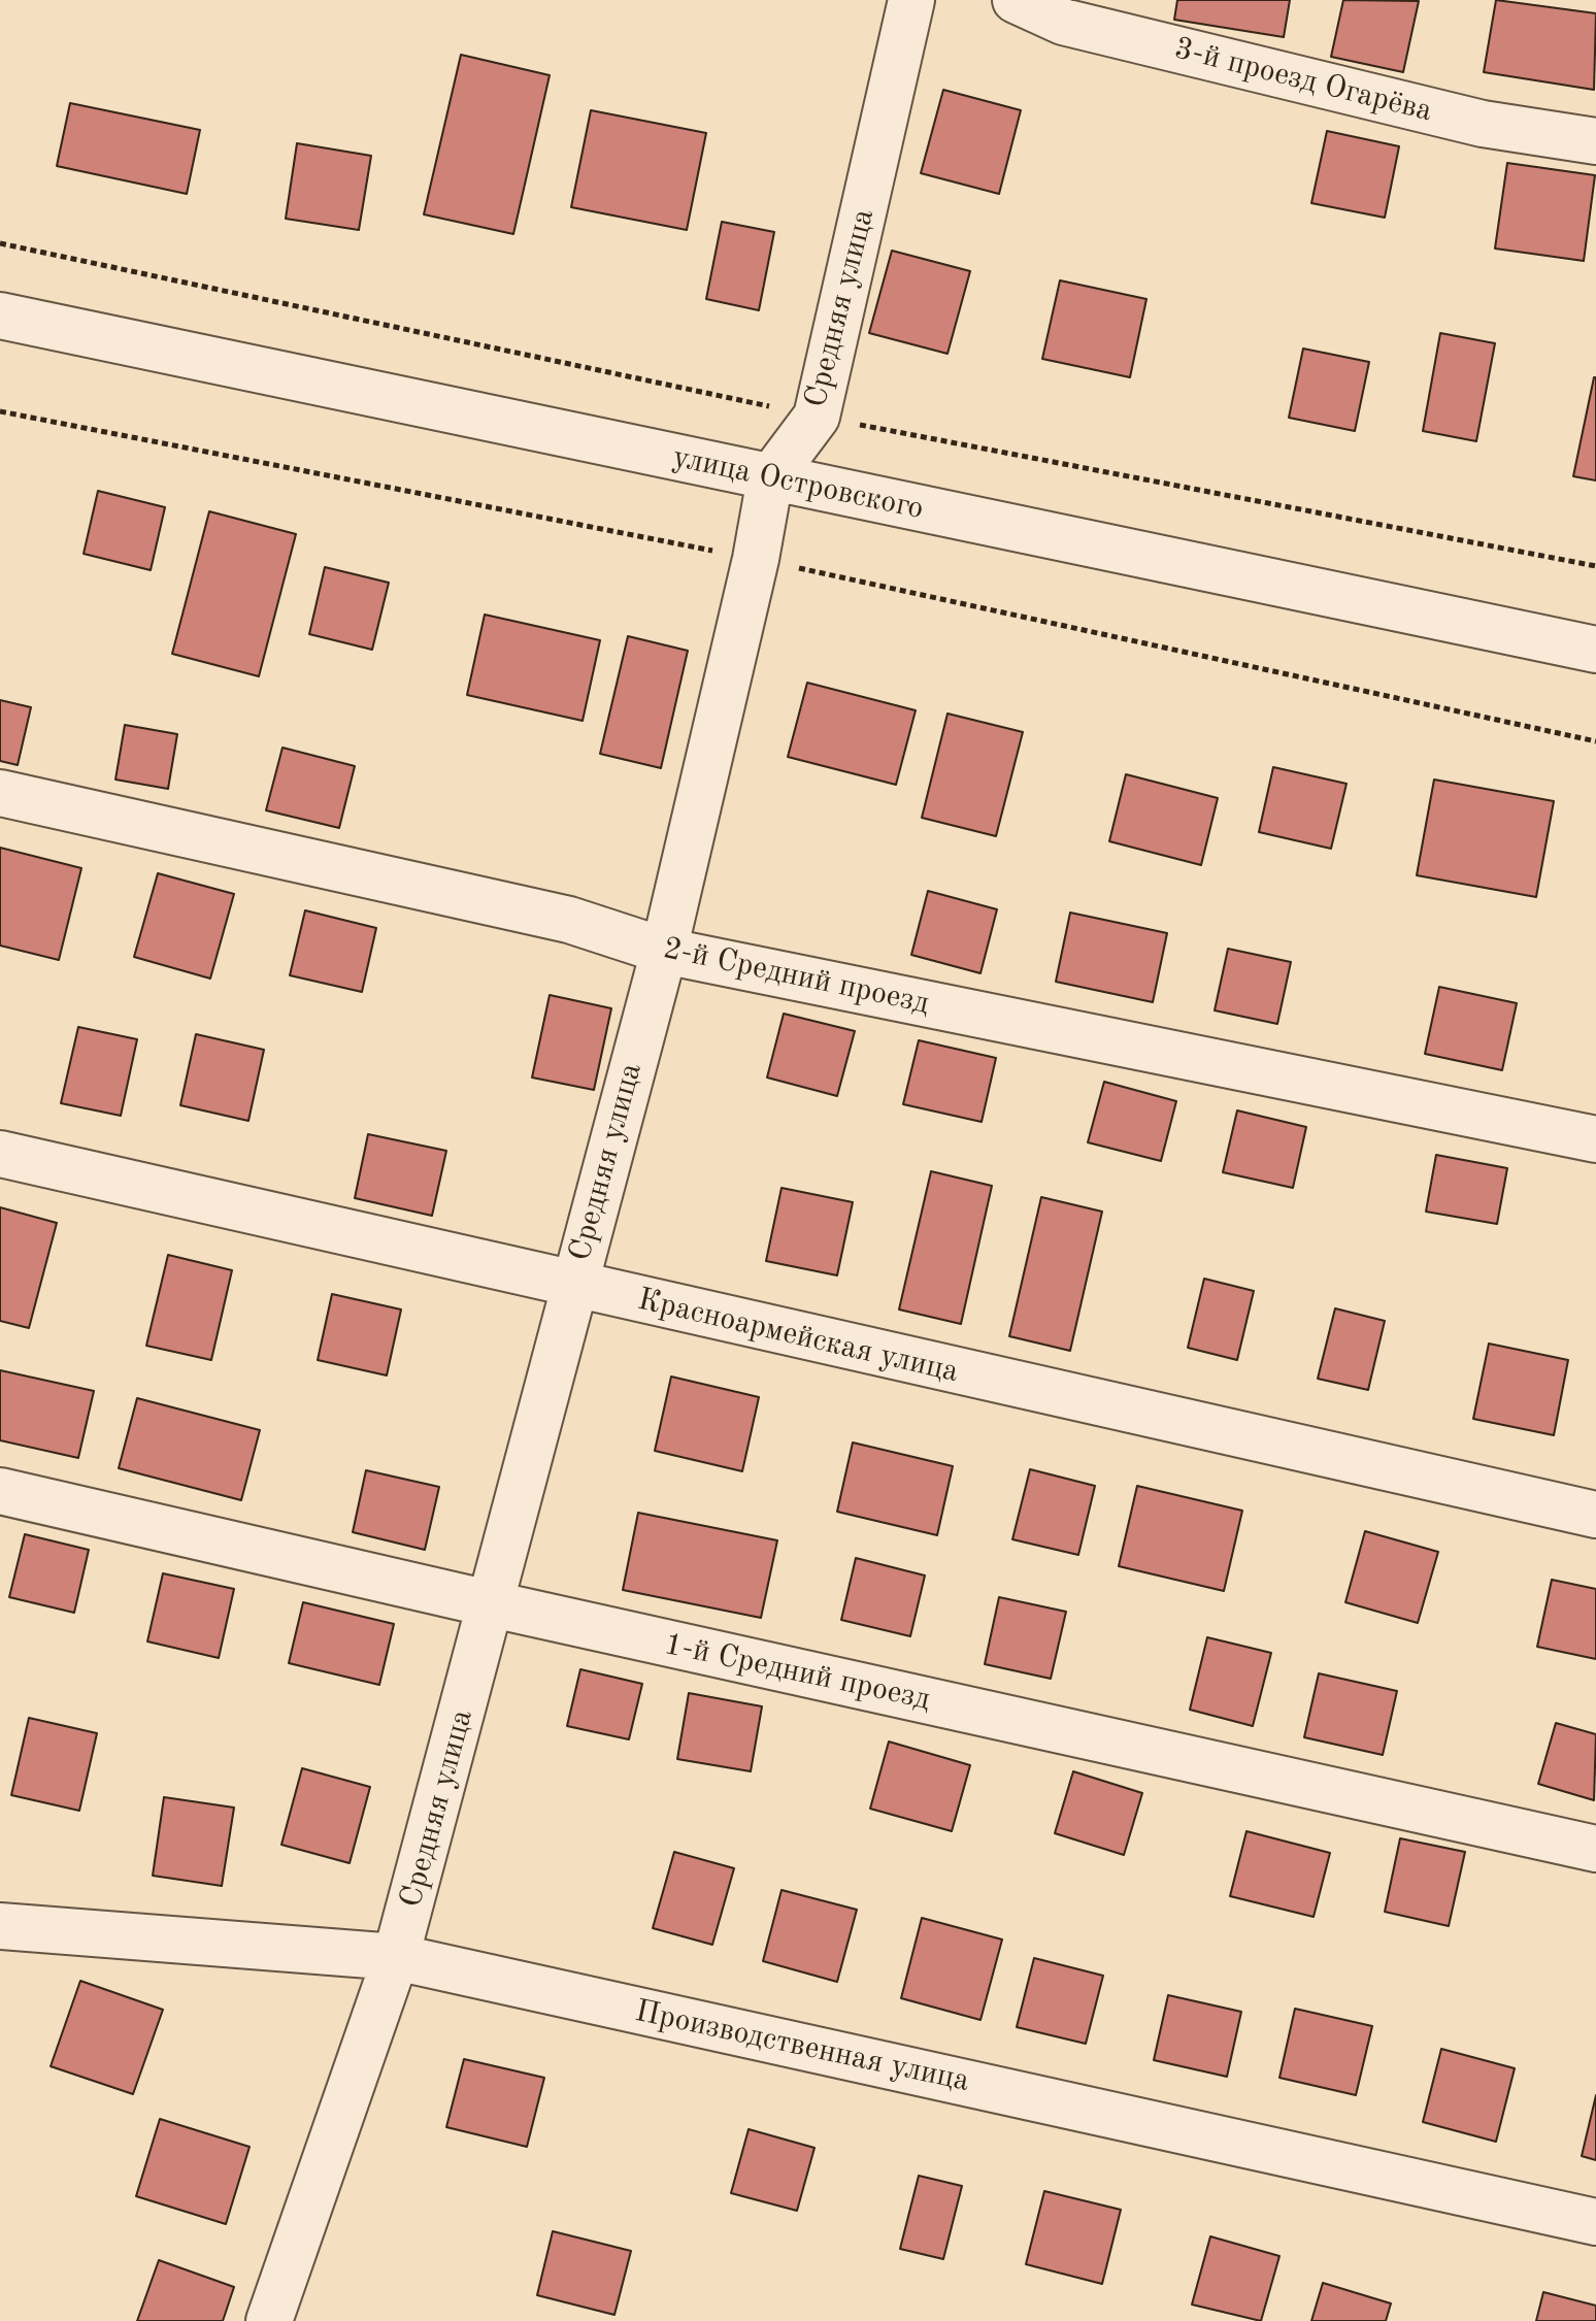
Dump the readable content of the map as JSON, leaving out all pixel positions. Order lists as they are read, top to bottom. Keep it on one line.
{"streets":{"street":["3-й проезд Огарёва","Средняя улица","улица Островского","2-й Средний проезд","Красноармейская улица","1-й Средний проезд","Производственная улица"]},"crossings":[["Средняя улица","улица Островского"],["Средняя улица","2-й Средний проезд"],["Средняя улица","Красноармейская улица"],["Средняя улица","1-й Средний проезд"],["Средняя улица","Производственная улица"]]}
